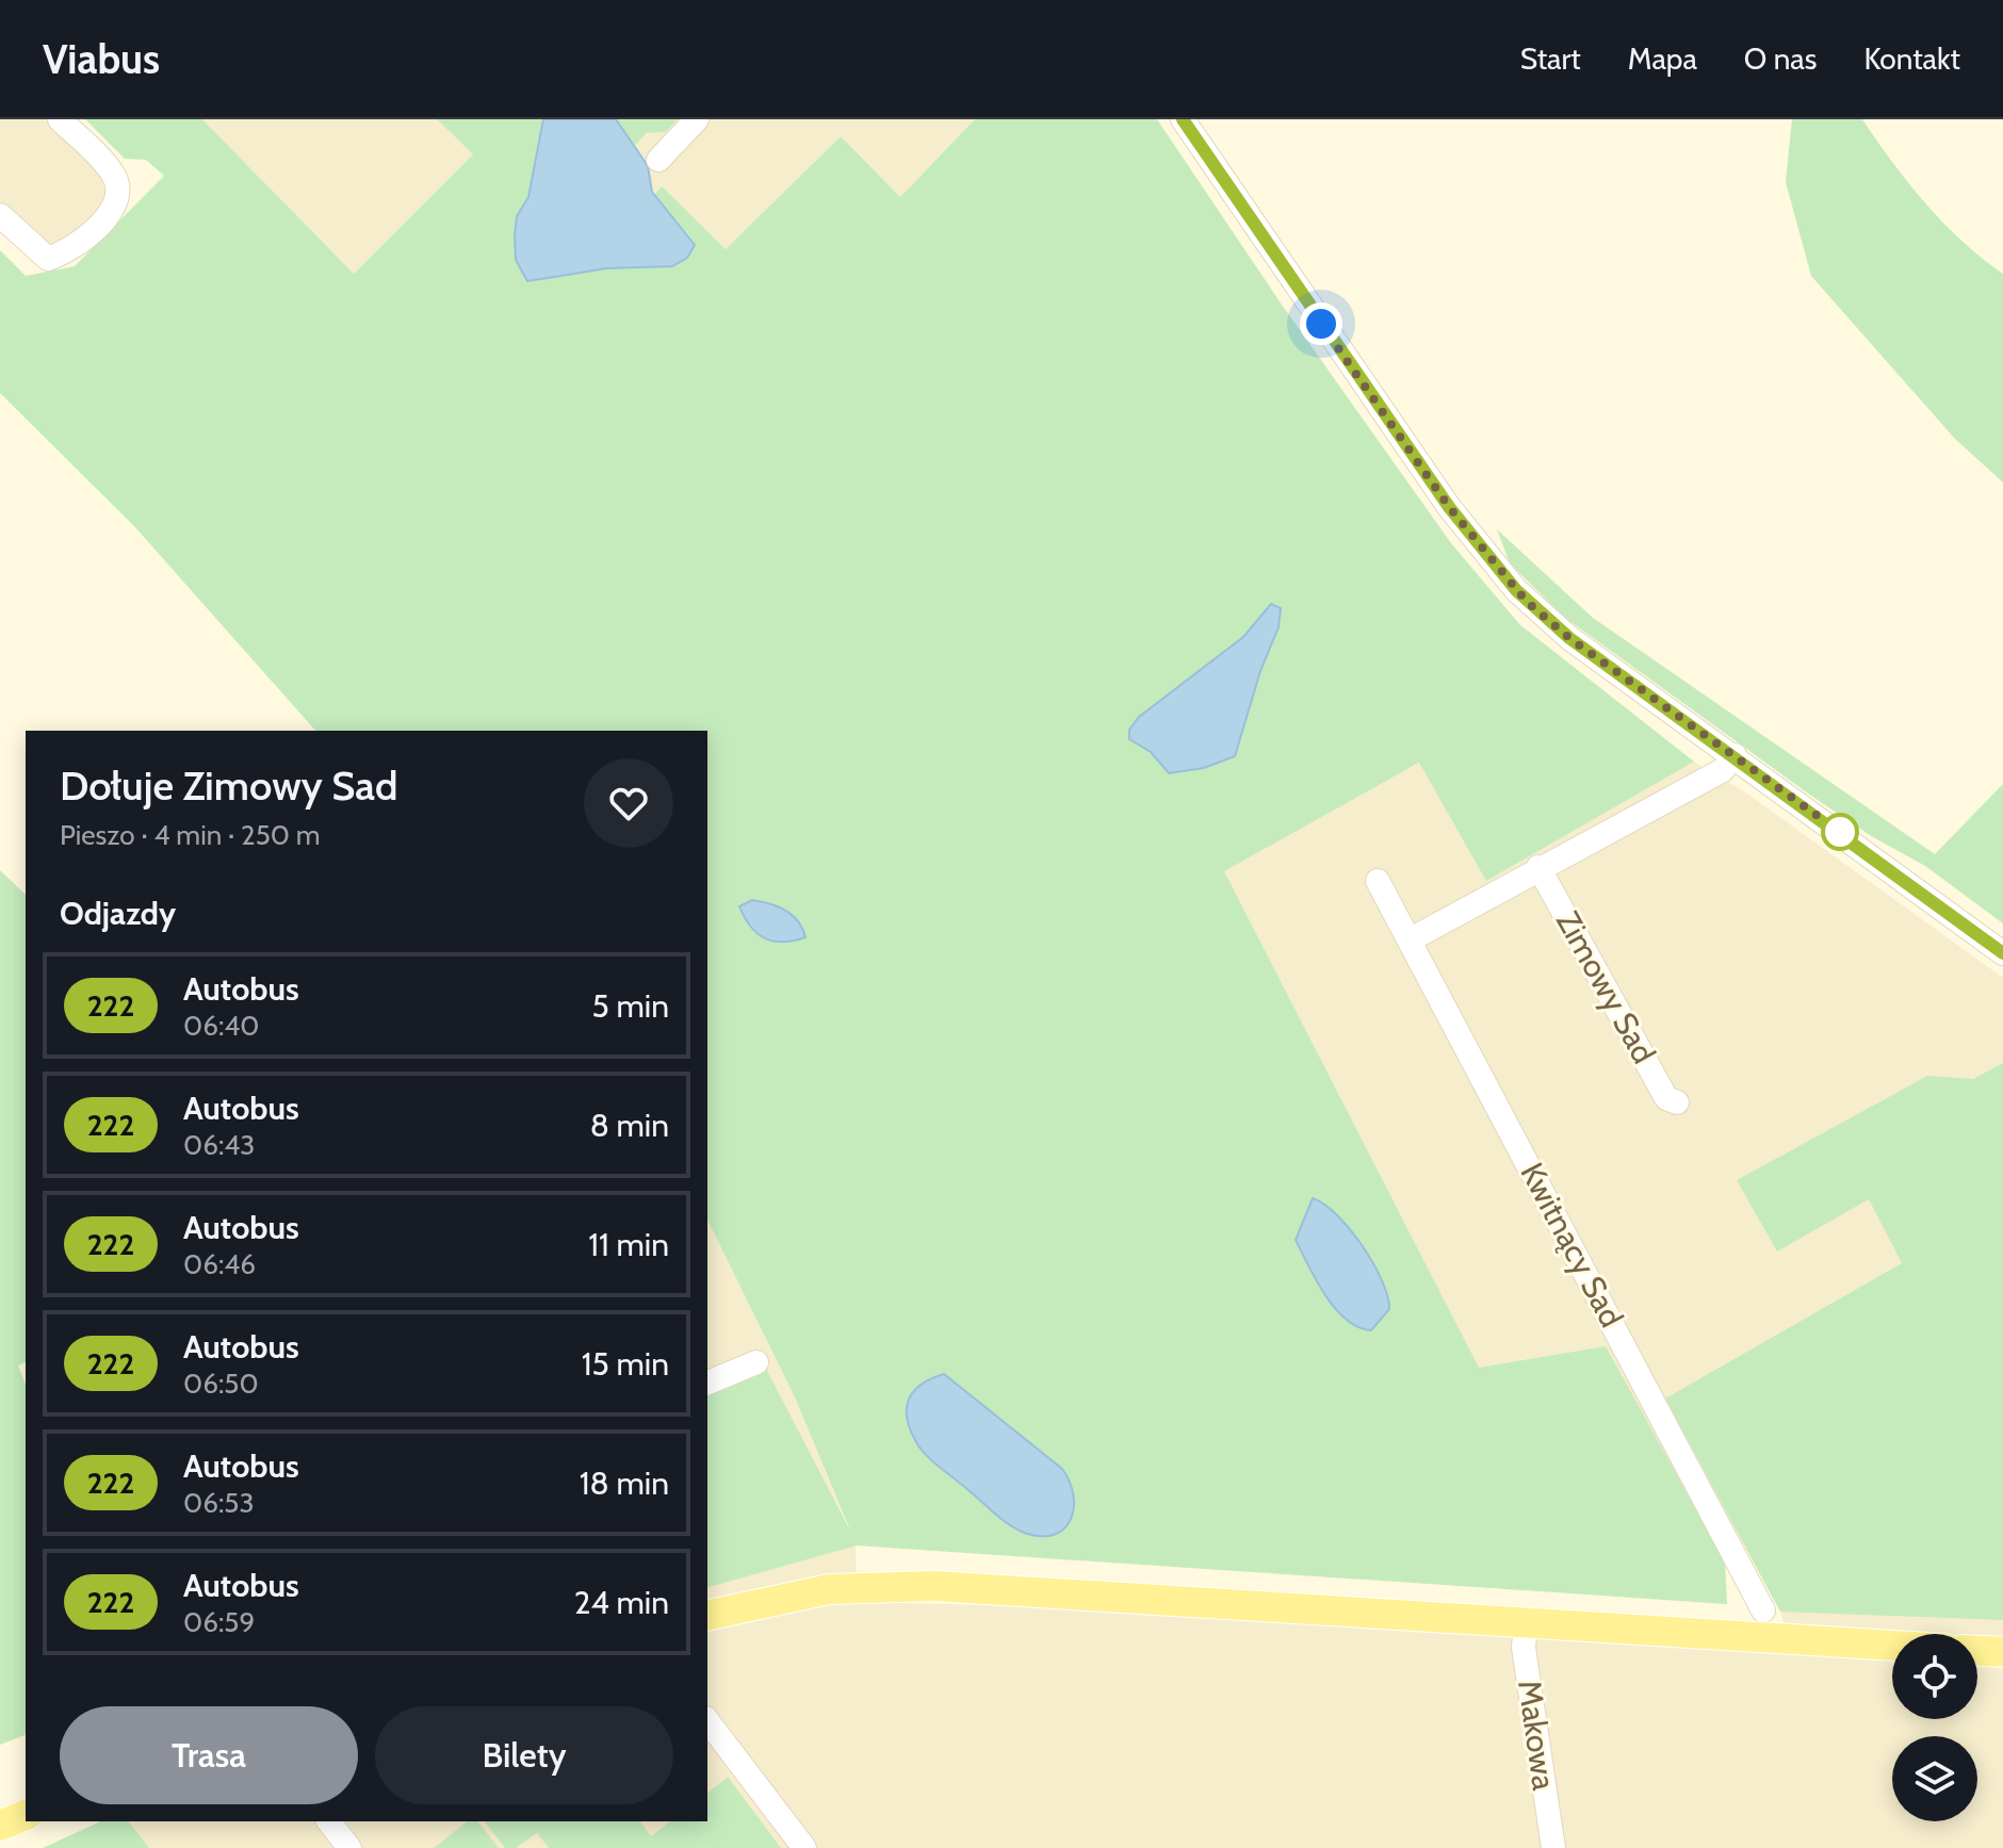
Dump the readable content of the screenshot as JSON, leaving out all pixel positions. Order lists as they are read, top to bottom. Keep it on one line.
{"streets":{"street":["Zimowy Sad","Kwitnący Sad","Makowa"]},"lines":["bus line 222"],"page":{"header":"Viabus","nav":["Start","Mapa","O nas","Kontakt"],"heading":[["Dołuje Zimowy Sad","Pieszo · 4 min · 250 m"],"Odjazdy"],"list":[{"mark":"222","name":"Autobus","note":"06:40","value":"5 min"},{"mark":"222","name":"Autobus","note":"06:43","value":"8 min"},{"mark":"222","name":"Autobus","note":"06:46","value":"11 min"},{"mark":"222","name":"Autobus","note":"06:50","value":"15 min"},{"mark":"222","name":"Autobus","note":"06:53","value":"18 min"},{"mark":"222","name":"Autobus","note":"06:59","value":"24 min"}],"buttons":["Trasa","Bilety"]}}
